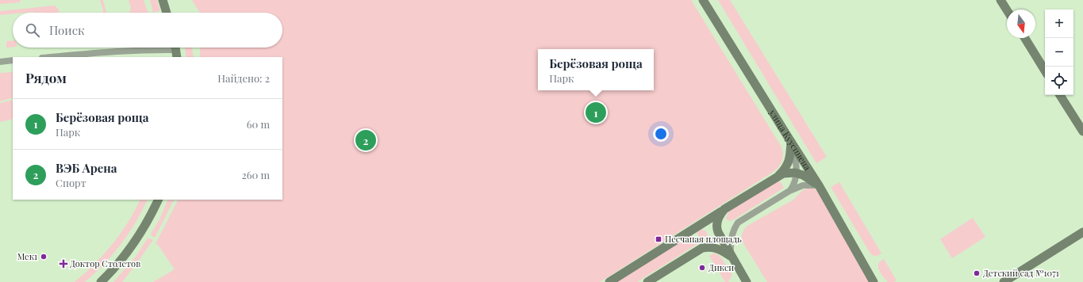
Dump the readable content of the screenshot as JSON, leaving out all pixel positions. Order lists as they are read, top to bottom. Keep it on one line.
{"streets":{"street":["улица Куусинена"]},"places":{"transit":["Песчаная площадь"],"other":["Мек1","Дикси","Детский сад №1071"],"health":["Доктор Столетов"]},"north":"bottom","page":{"map_buttons":["+","−"],"search":"Поиск","popup":["Берёзовая роща","Парк"],"heading":["Рядом","Найдено: 2"],"list":[{"mark":"1","name":"Берёзовая роща","note":"Парк","value":"60 m"},{"mark":"2","name":"ВЭБ Арена","note":"Спорт","value":"260 m"}],"pins":["1","2"]}}
